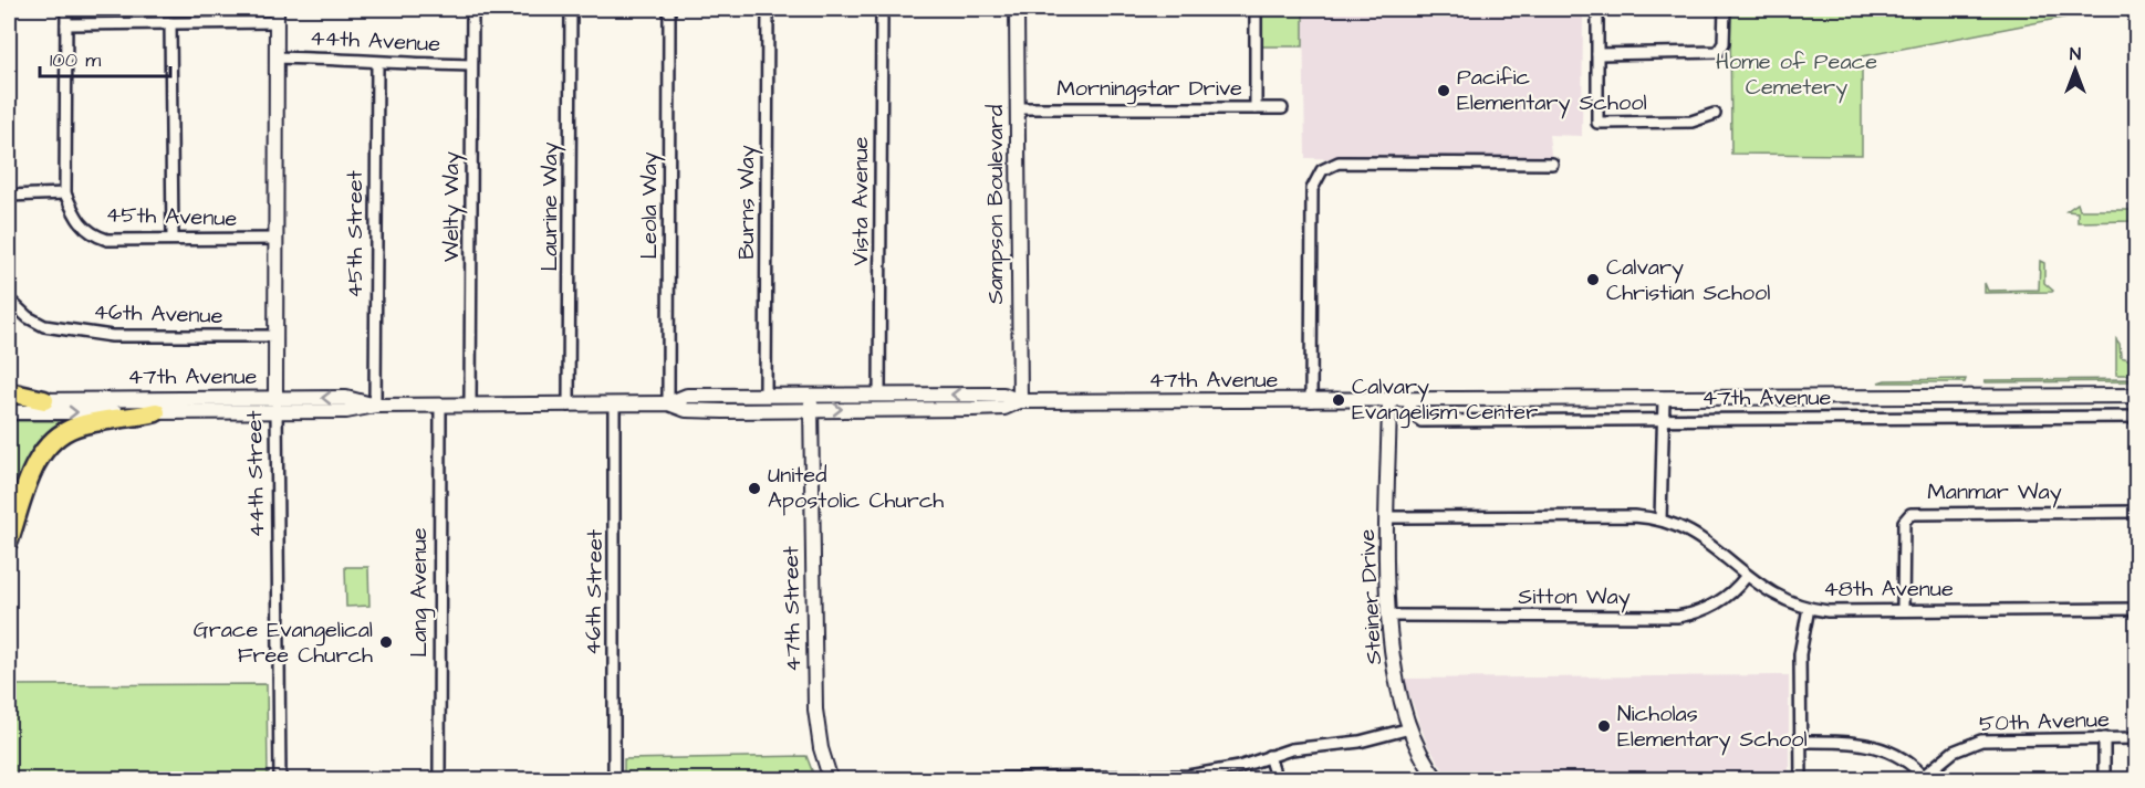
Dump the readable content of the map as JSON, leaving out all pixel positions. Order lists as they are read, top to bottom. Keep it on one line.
{"streets":{"main road":["Sampson Boulevard","47th Avenue","44th Street","Steiner Drive","47th Street"],"street":["44th Avenue","Morningstar Drive","Vista Avenue","Burns Way","Leola Way","Welty Way","Laurine Way","45th Avenue","45th Street","46th Avenue","Manmar Way","48th Avenue","Lang Avenue","46th Street","Sitton Way","50th Avenue"]},"crossings":[["44th Avenue","Welty Way"],["44th Avenue","45th Street"],["44th Avenue","44th Street"],["Morningstar Drive","Sampson Boulevard"],["Vista Avenue","47th Avenue"],["Burns Way","47th Avenue"],["Sampson Boulevard","47th Avenue"],["Leola Way","47th Avenue"],["Welty Way","47th Avenue"],["Laurine Way","47th Avenue"],["45th Avenue","44th Street"],["45th Street","47th Avenue"],["46th Avenue","44th Street"],["47th Avenue","44th Street"],["47th Avenue","Lang Avenue"],["47th Avenue","46th Street"],["47th Avenue","Steiner Drive"],["47th Avenue","47th Street"],["Manmar Way","48th Avenue"],["48th Avenue","Steiner Drive"],["48th Avenue","Sitton Way"],["Steiner Drive","Sitton Way"]],"parks":["Home of Peace Cemetery"],"places":["Pacific Elementary School","Calvary Christian School","Calvary Evangelism Center","United Apostolic Church","Grace Evangelical Free Church","Nicholas Elementary School"],"scale_bar":"100 m","north":"top"}
